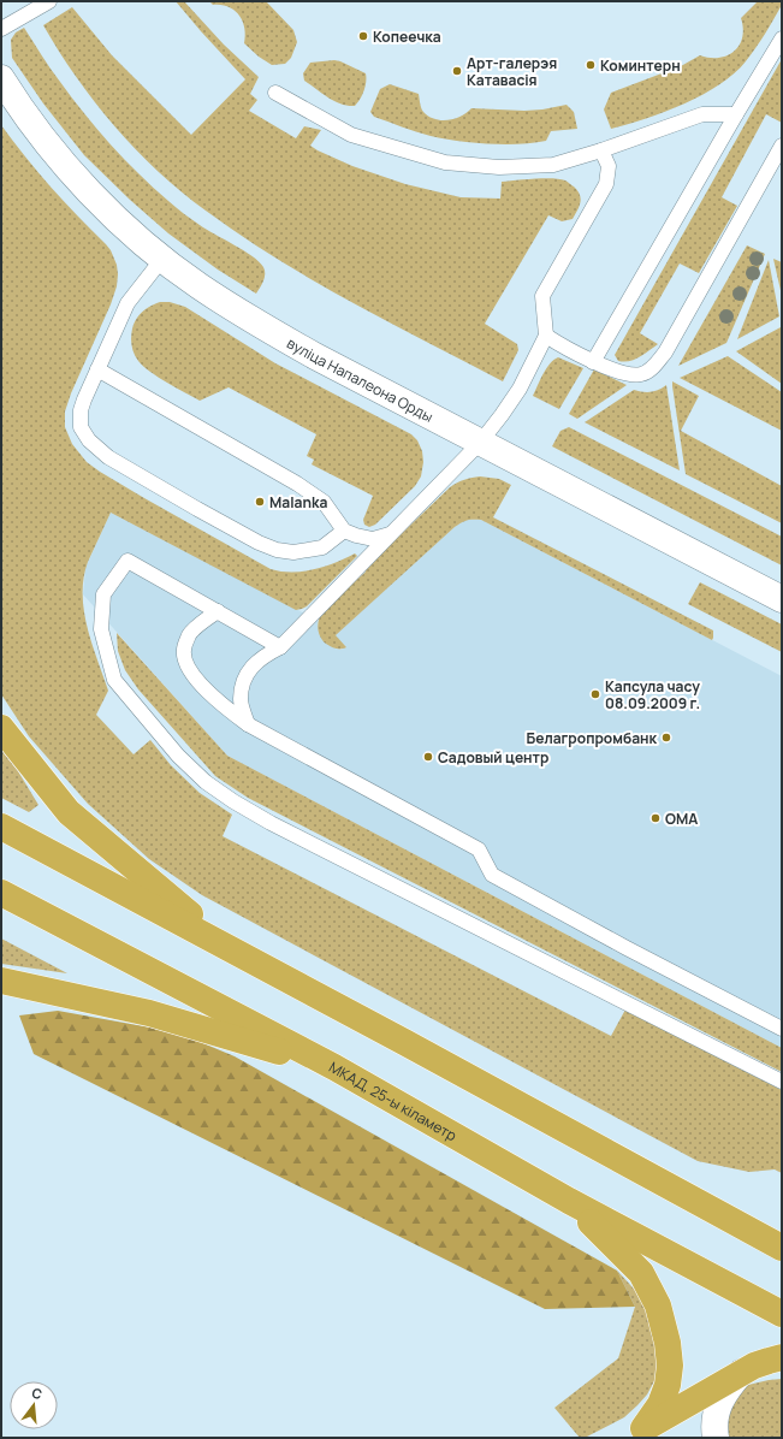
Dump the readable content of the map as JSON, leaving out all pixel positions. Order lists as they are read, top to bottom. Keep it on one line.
{"streets":{"highway":["МКАД, 25-ы кіламетр"],"street":["вуліца Напалеона Орды"]},"places":["Копеечка","Коминтерн","Арт-галерэя Катавасія","Malanka","Капсула часу 08.09.2009 г.","Белагропромбанк","Садовый центр","ОМА"],"north":"top"}
